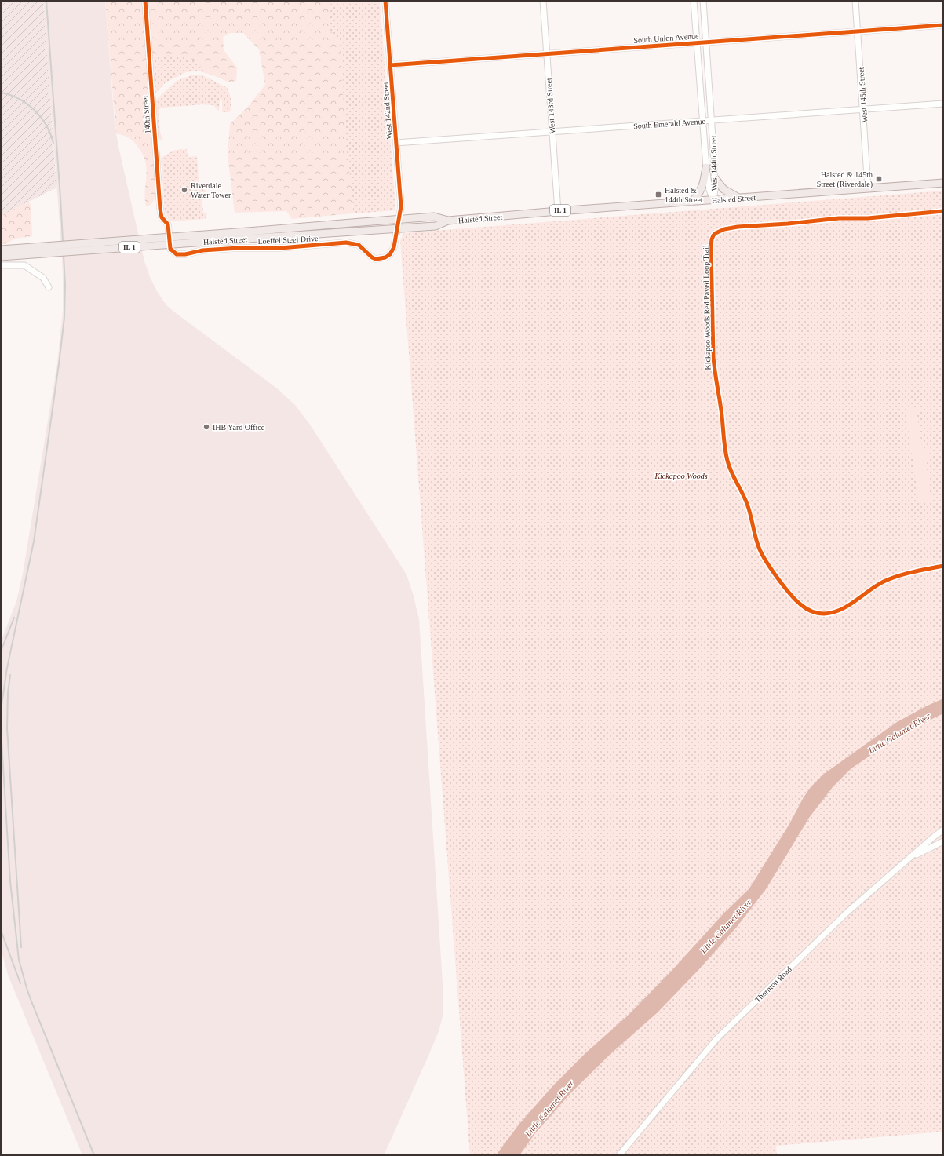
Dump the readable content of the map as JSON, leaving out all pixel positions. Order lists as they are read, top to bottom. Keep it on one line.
{"streets":{"main road":["Halsted Street","IL 1"],"street":["South Union Avenue","West 145th Street","West 143rd Street","West 142nd Street","140th Street","South Emerald Avenue","West 144th Street","Loeffel Steel Drive","Thornton Road"],"cycle path":["Kickapoo Woods Red Paved Loop Trail"]},"crossings":[["South Union Avenue","West 145th Street"],["South Union Avenue","West 143rd Street"],["South Union Avenue","West 142nd Street"],["South Union Avenue","West 144th Street"],["West 145th Street","South Emerald Avenue"],["West 145th Street","Halsted Street"],["West 143rd Street","South Emerald Avenue"],["West 143rd Street","Halsted Street"],["West 142nd Street","South Emerald Avenue"],["West 142nd Street","Halsted Street"],["West 142nd Street","Loeffel Steel Drive"],["140th Street","Loeffel Steel Drive"],["South Emerald Avenue","West 144th Street"],["West 144th Street","Halsted Street"],["Halsted Street","Loeffel Steel Drive"]],"water":["Little Calumet River"],"parks":["Kickapoo Woods"],"places":{"transit":["Halsted & 145th Street (Riverdale)","Halsted & 144th Street"],"other":["Riverdale Water Tower","IHB Yard Office"]}}
